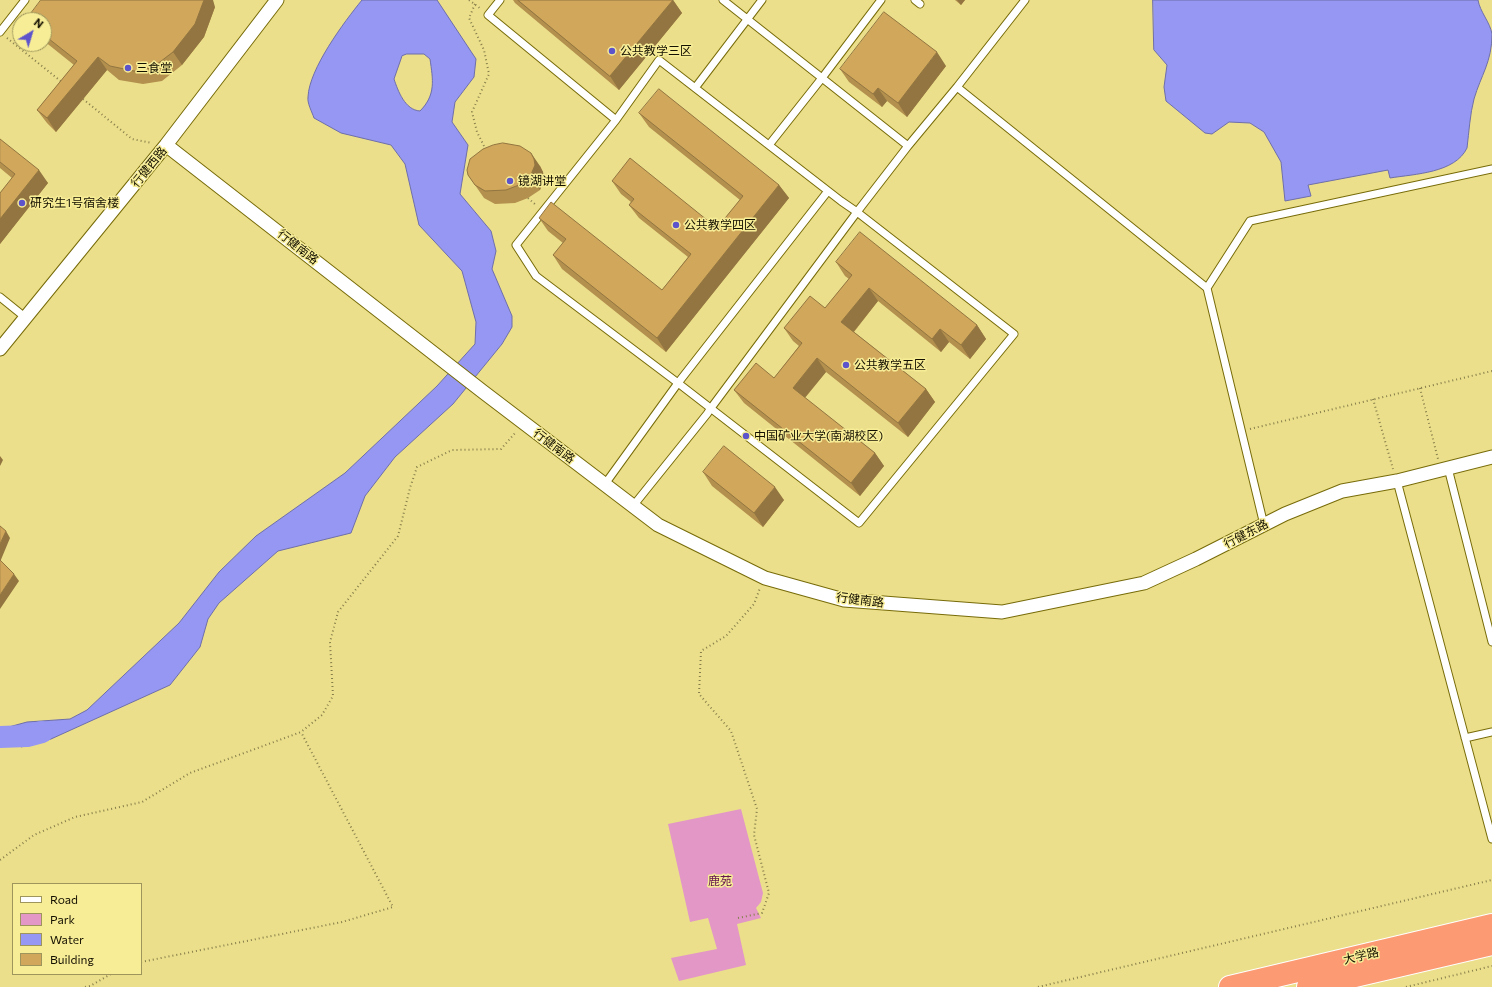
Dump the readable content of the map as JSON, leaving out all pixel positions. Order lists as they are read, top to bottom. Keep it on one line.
{"streets":{"highway":["大学路"],"street":["行健西路","行健南路","行健东路"]},"crossings":[["行健西路","行健南路"],["行健南路","行健东路"]],"parks":["鹿苑"],"places":["公共教学三区","三食堂","镜湖讲堂","研究生1号宿舍楼","公共教学四区","公共教学五区","中国矿业大学(南湖校区)"],"legend":["Road","Park","Water","Building"],"north":"top right"}
